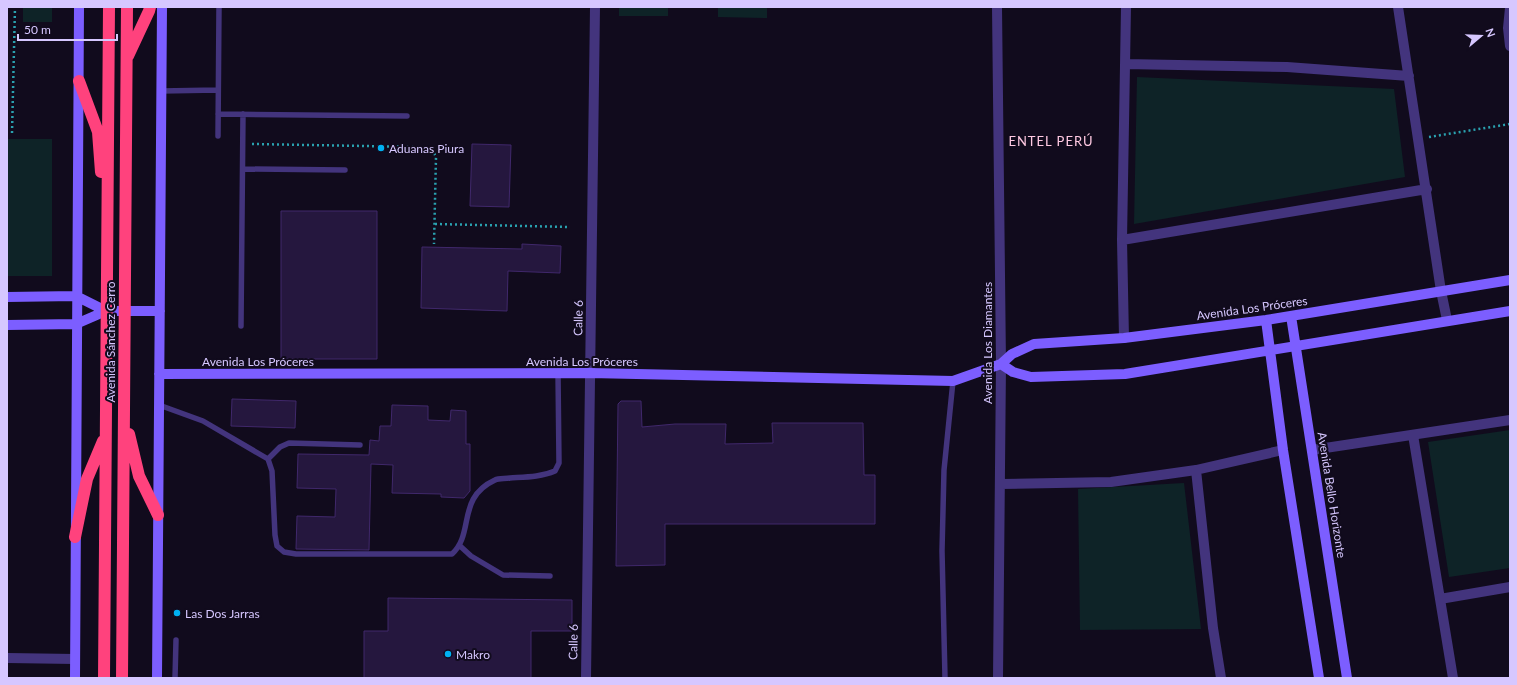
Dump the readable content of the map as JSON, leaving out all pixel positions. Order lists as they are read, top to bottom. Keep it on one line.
{"streets":{"highway":["Avenida Sánchez Cerro"],"street":["Avenida Los Próceres","Calle 6","Avenida Los Diamantes","Avenida Bello Horizonte"]},"crossings":[["Avenida Los Próceres","Calle 6"],["Avenida Los Próceres","Avenida Los Diamantes"],["Avenida Los Próceres","Avenida Bello Horizonte"]],"districts":["ENTEL PERÚ"],"places":["Aduanas Piura","Las Dos Jarras","Makro"],"scale_bar":"50 m","north":"right"}
